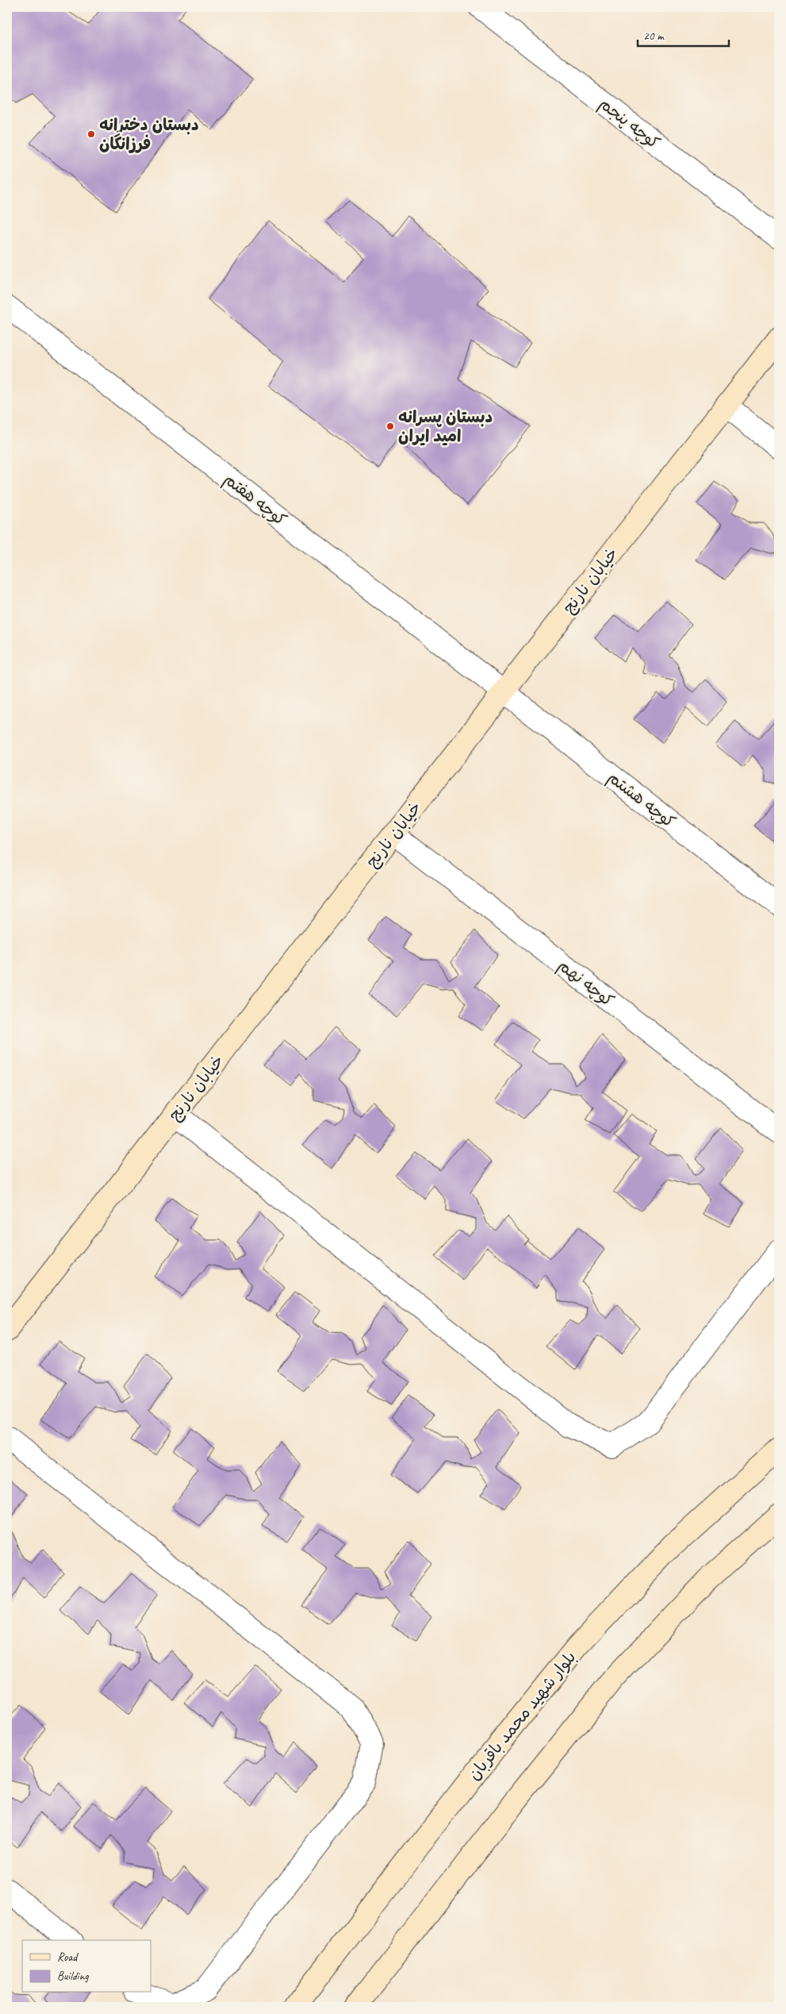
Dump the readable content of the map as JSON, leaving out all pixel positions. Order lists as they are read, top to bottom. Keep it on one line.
{"streets":{"street":["کوچه پنجم","کوچه هفتم","خیابان نارنج","کوچه هشتم","کوچه نهم","بلوار شهید محمد باقربان"]},"crossings":[["کوچه هفتم","خیابان نارنج"],["کوچه هفتم","کوچه هشتم"],["خیابان نارنج","کوچه هشتم"],["خیابان نارنج","کوچه نهم"]],"places":["دبستان دخترانه فرزانگان","دبستان پسرانه امید ایران"],"legend":["Road","Building"],"scale_bar":"20 m"}
